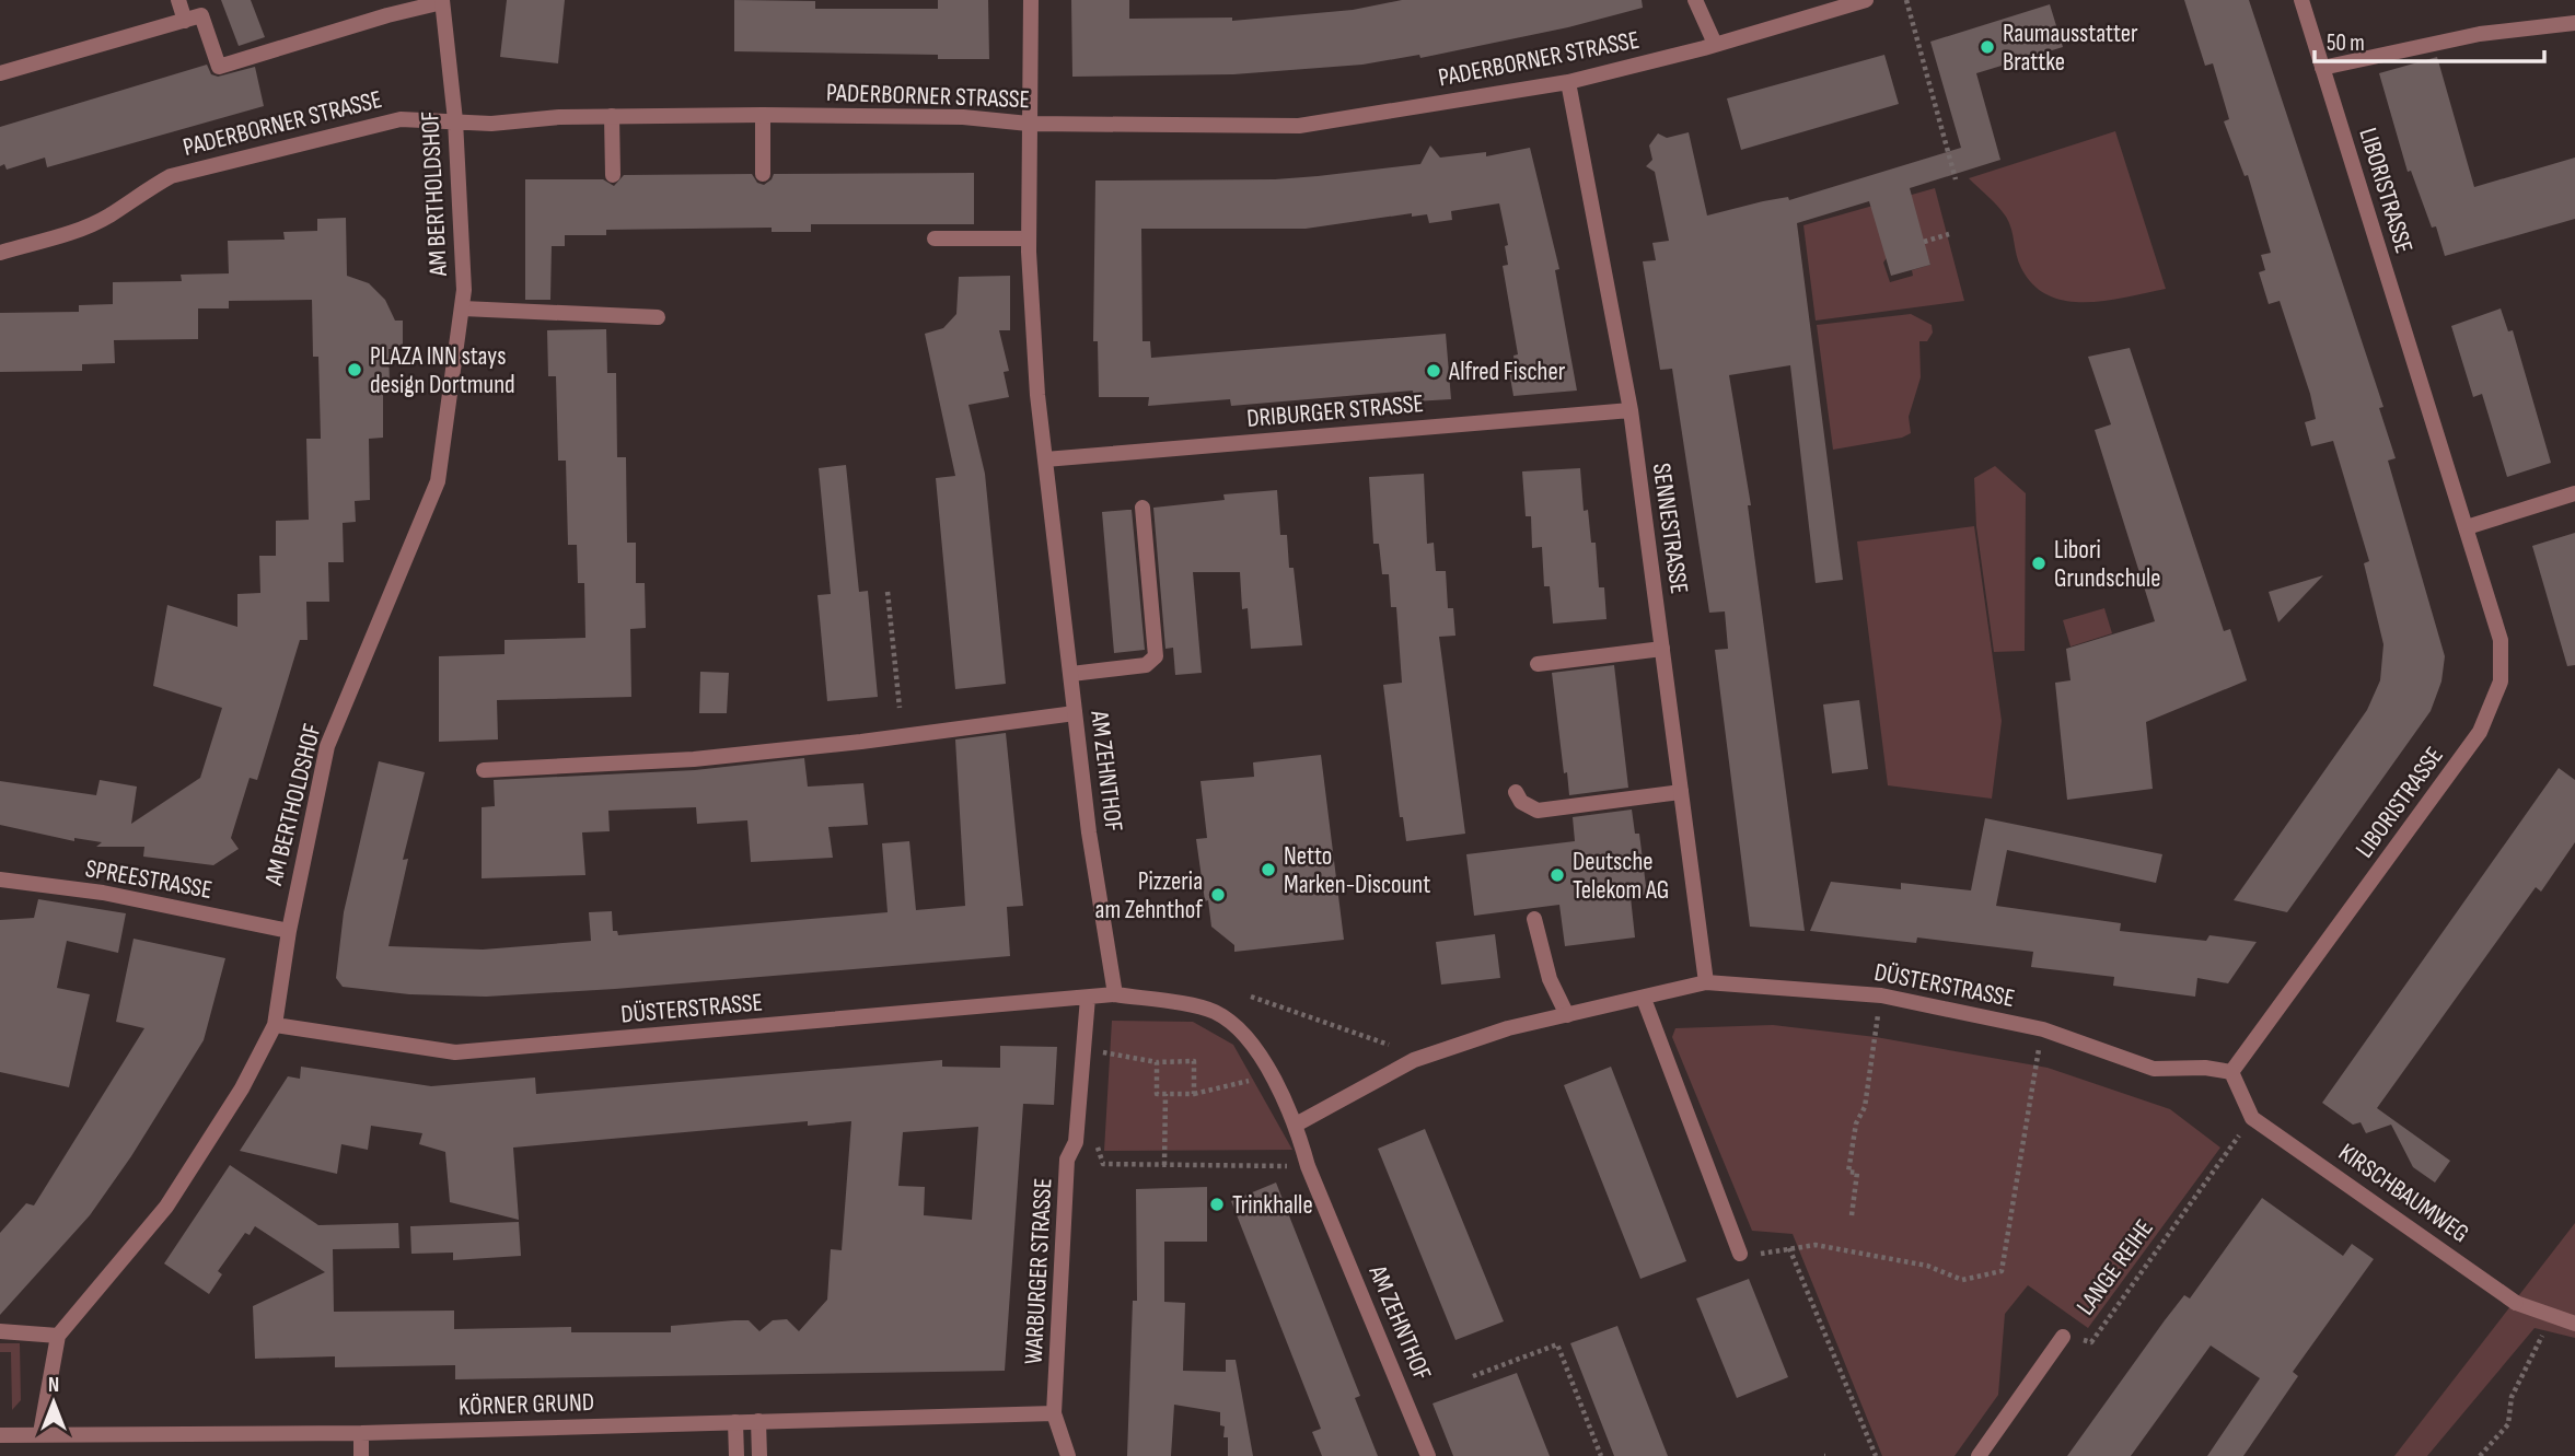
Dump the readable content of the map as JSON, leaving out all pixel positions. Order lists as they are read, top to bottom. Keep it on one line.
{"streets":{"street":["PADERBORNER STRASSE","LIBORISTRASSE","AM BERTHOLDSHOF","DRIBURGER STRASSE","SENNESTRASSE","AM ZEHNTHOF","SPREESTRASSE","DÜSTERSTRASSE","KIRSCHBAUMWEG","LANGE REIHE","WARBURGER STRASSE","KÖRNER GRUND"]},"crossings":[["PADERBORNER STRASSE","AM BERTHOLDSHOF"],["PADERBORNER STRASSE","SENNESTRASSE"],["PADERBORNER STRASSE","AM ZEHNTHOF"],["LIBORISTRASSE","DÜSTERSTRASSE"],["AM BERTHOLDSHOF","SPREESTRASSE"],["AM BERTHOLDSHOF","DÜSTERSTRASSE"],["AM BERTHOLDSHOF","KÖRNER GRUND"],["DRIBURGER STRASSE","SENNESTRASSE"],["DRIBURGER STRASSE","AM ZEHNTHOF"],["SENNESTRASSE","DÜSTERSTRASSE"],["AM ZEHNTHOF","DÜSTERSTRASSE"],["DÜSTERSTRASSE","WARBURGER STRASSE"],["KIRSCHBAUMWEG","LANGE REIHE"],["WARBURGER STRASSE","KÖRNER GRUND"]],"places":["Raumausstatter Brattke","PLAZA INN stays design Dortmund","Alfred Fischer","Libori Grundschule","Netto Marken-Discount","Deutsche Telekom AG","Pizzeria am Zehnthof","Trinkhalle"],"scale_bar":"50 m","north":"top"}
